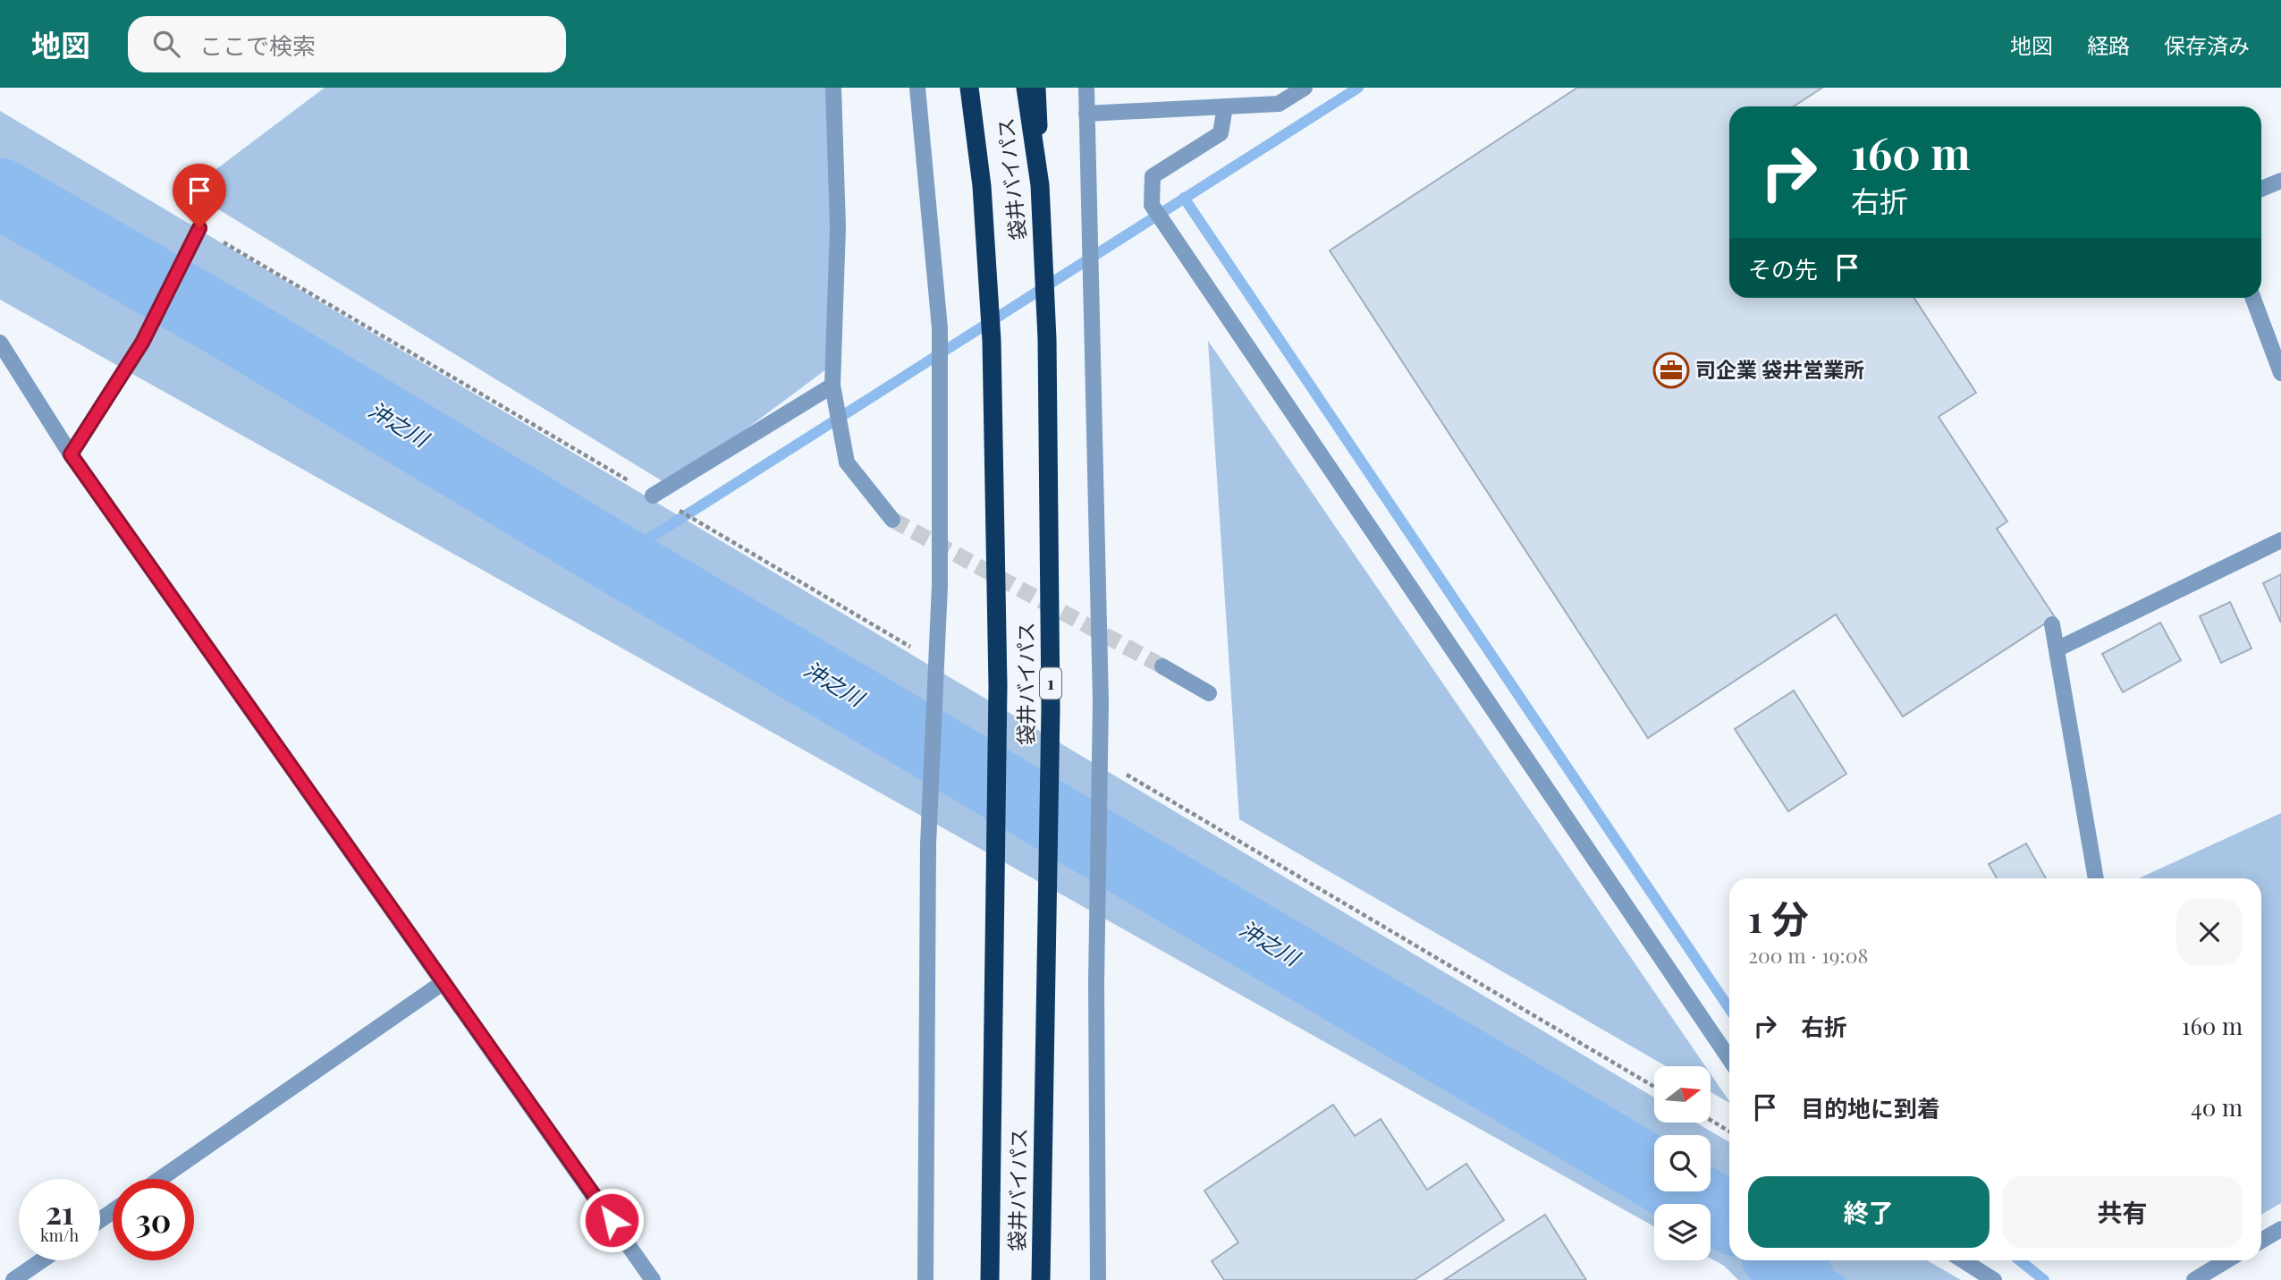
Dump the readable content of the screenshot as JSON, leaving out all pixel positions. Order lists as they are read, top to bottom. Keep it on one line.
{"streets":{"highway":["袋井バイパス","1"]},"water":["沖之川"],"places":{"office":["司企業 袋井営業所"]},"north":"right","page":{"header":"地図","search":"ここで検索","nav":["地図","経路","保存済み"],"turn":["160 m","右折"],"then":"その先","heading":["1 分","200 m · 19:08"],"list":[{"name":"右折","value":"160 m"},{"name":"目的地に到着","value":"40 m"}],"buttons":["終了","共有"],"speed":"21 km/h","limit":"30"}}
